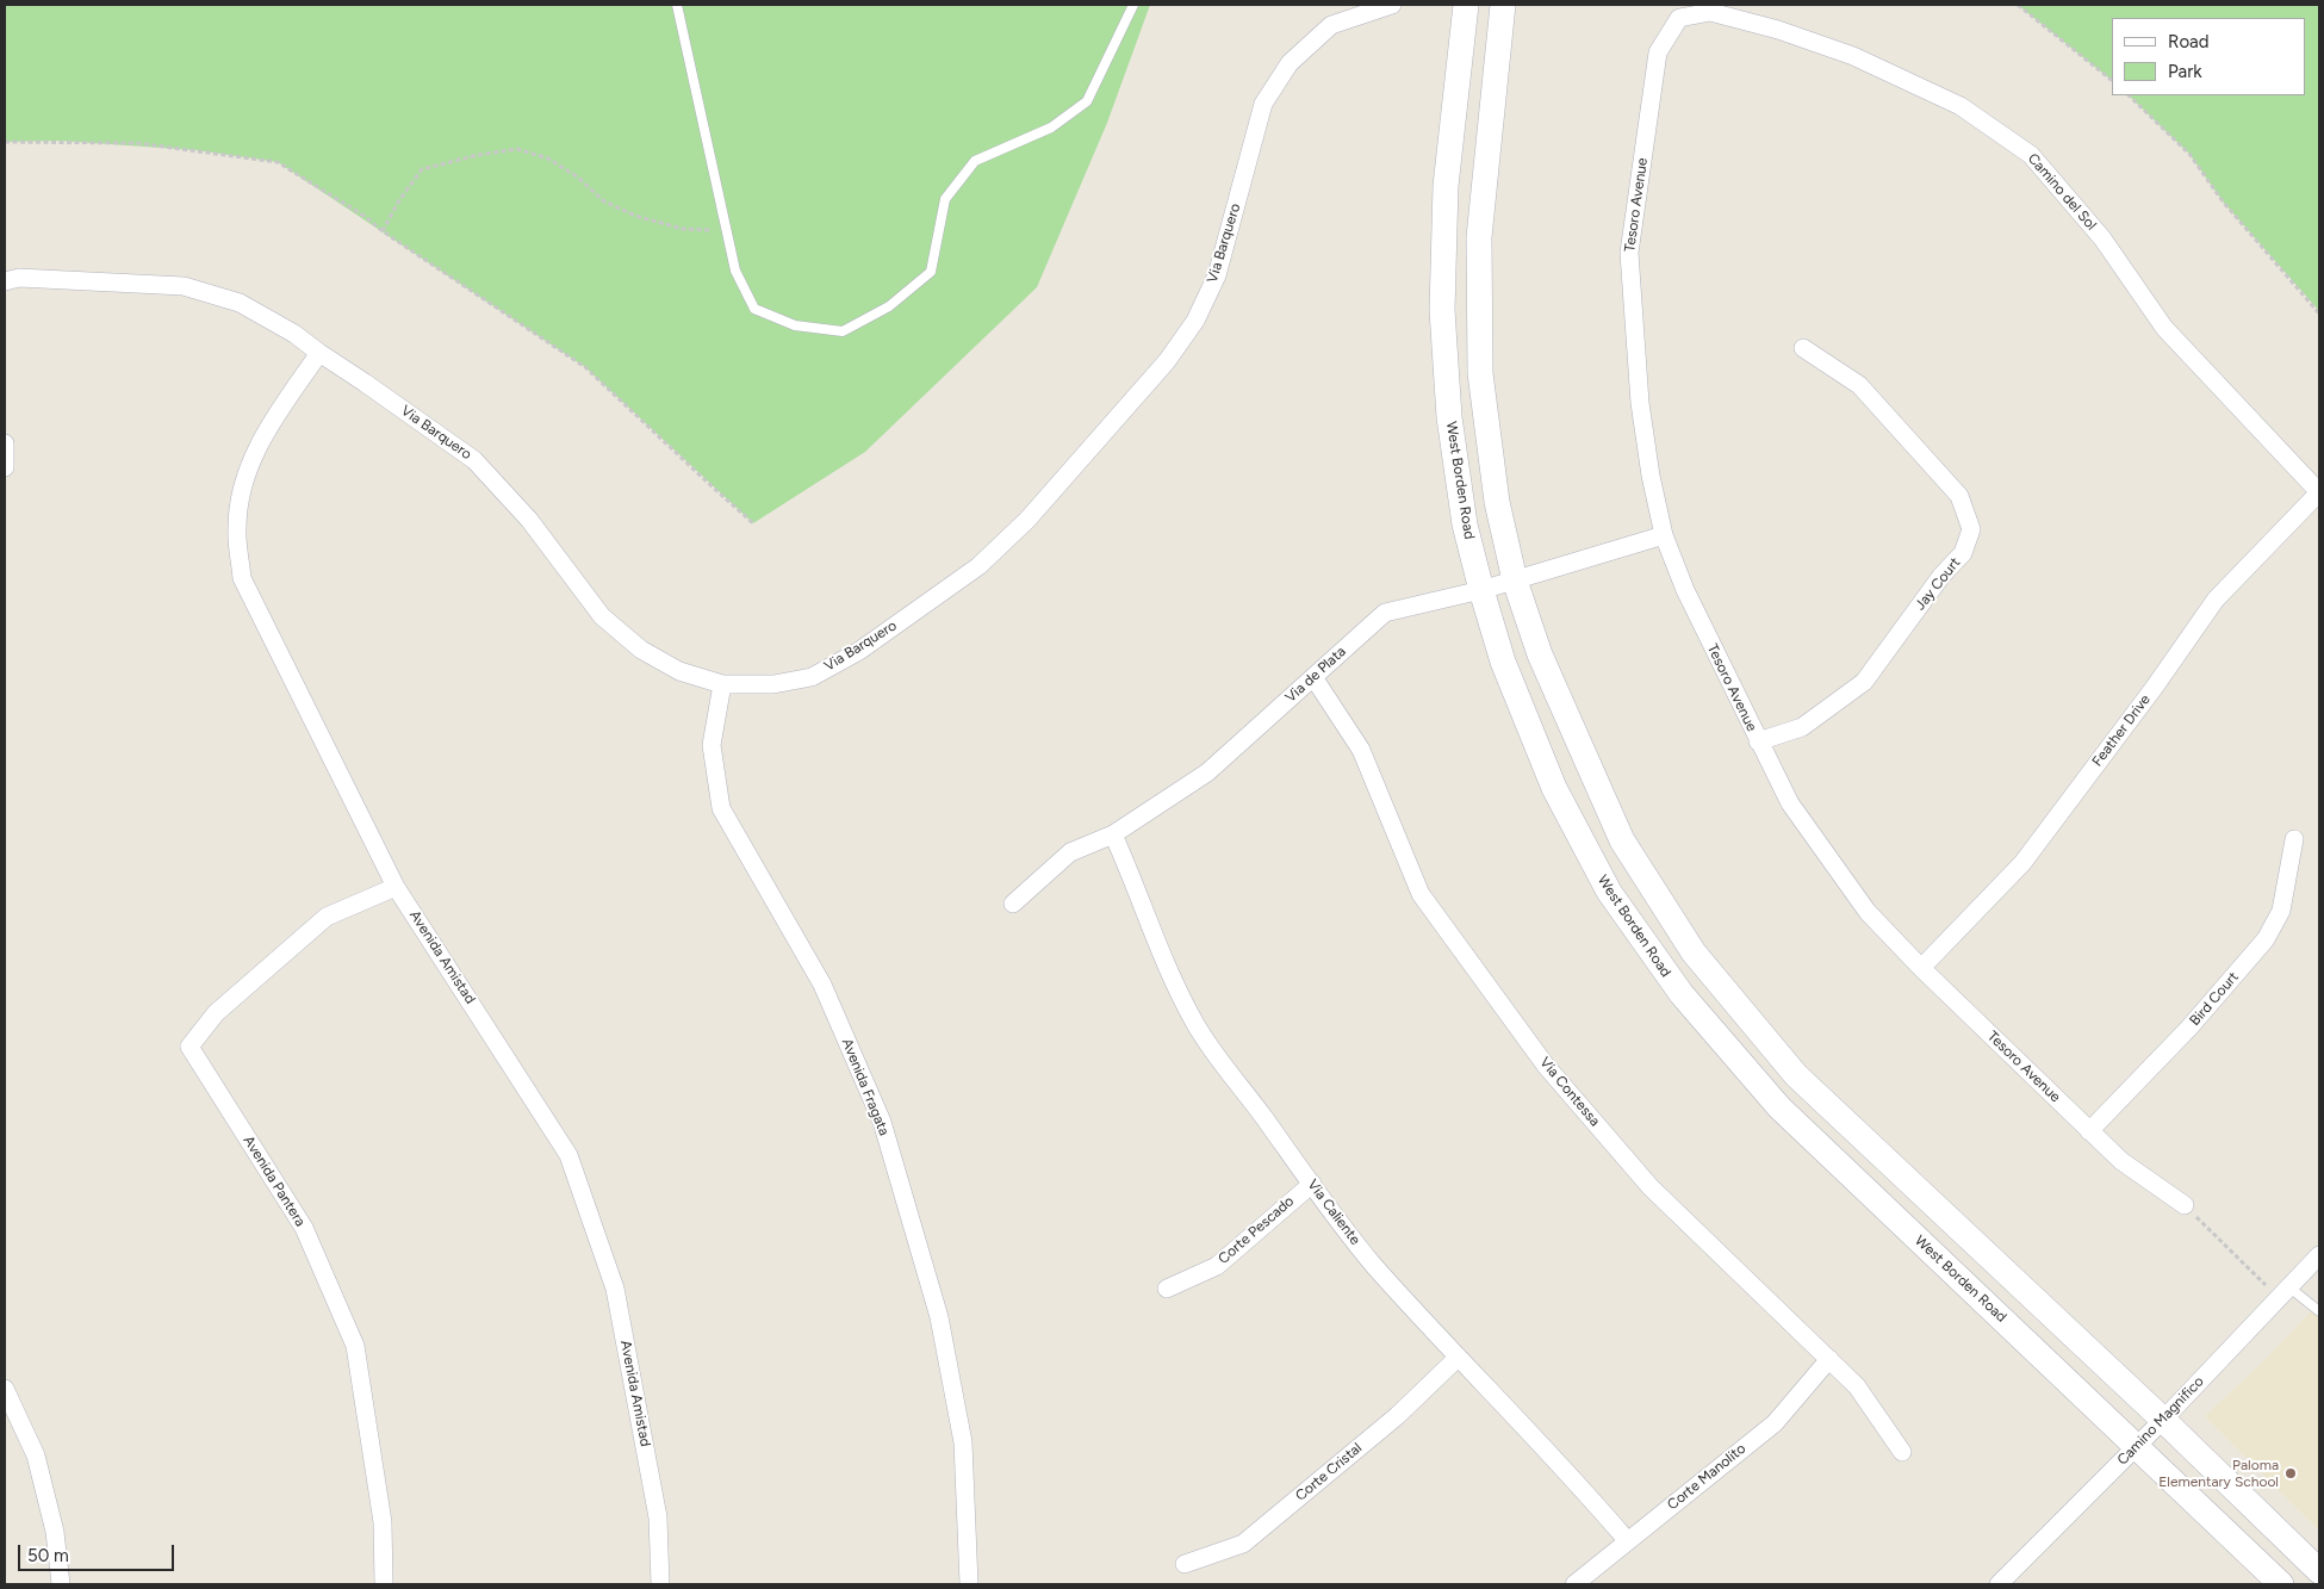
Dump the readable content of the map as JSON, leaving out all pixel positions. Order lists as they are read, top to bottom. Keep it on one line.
{"streets":{"main road":["West Borden Road"],"street":["Camino del Sol","Tesoro Avenue","Via Barquero","Jay Court","Via de Plata","Feather Drive","Avenida Amistad","Bird Court","Avenida Fragata","Via Contessa","Avenida Pantera","Via Caliente","Corte Pescado","Camino Magnifico","Corte Cristal","Corte Manolito"]},"crossings":[["Camino del Sol","Tesoro Avenue"],["Camino del Sol","Feather Drive"],["Tesoro Avenue","Jay Court"],["Tesoro Avenue","Via de Plata"],["Tesoro Avenue","Feather Drive"],["Tesoro Avenue","Bird Court"],["Via Barquero","Avenida Amistad"],["Via Barquero","Avenida Fragata"],["West Borden Road","Via de Plata"],["West Borden Road","Camino Magnifico"],["Via de Plata","Via Contessa"],["Via de Plata","Via Caliente"],["Avenida Amistad","Avenida Pantera"],["Via Contessa","Corte Manolito"],["Via Caliente","Corte Pescado"],["Via Caliente","Corte Cristal"],["Via Caliente","Corte Manolito"]],"places":["Paloma Elementary School"],"legend":["Road","Park"],"scale_bar":"50 m"}
